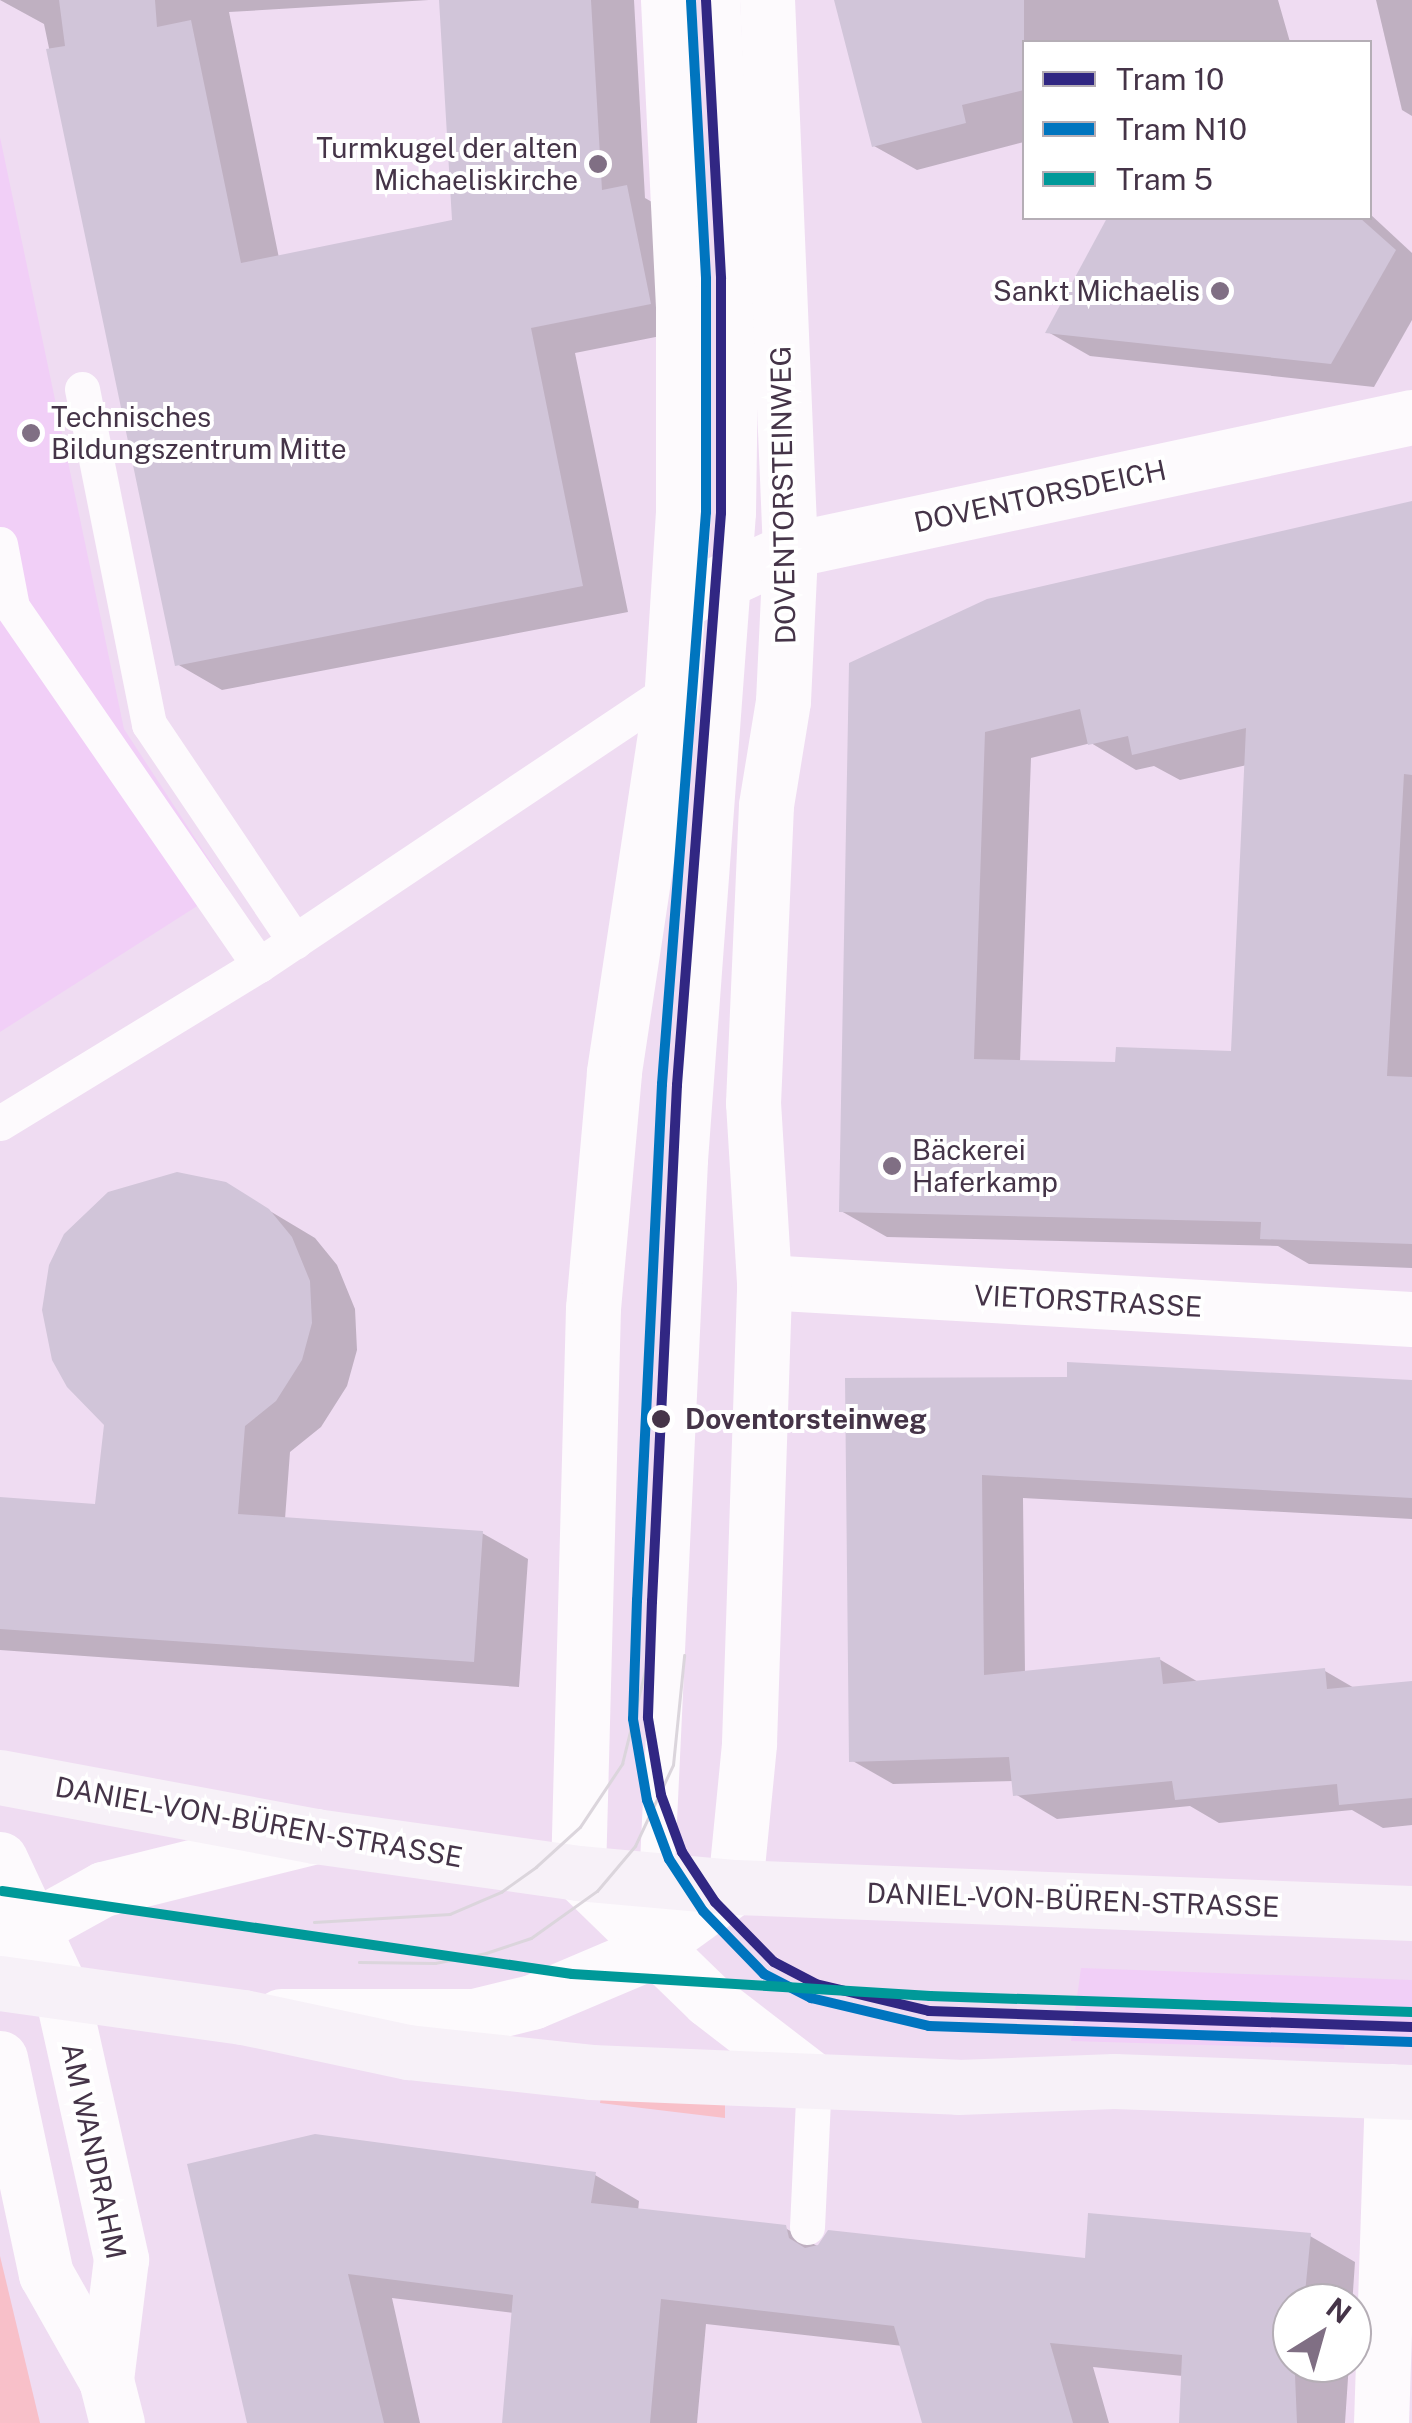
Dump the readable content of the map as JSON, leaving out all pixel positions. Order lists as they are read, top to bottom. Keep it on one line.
{"streets":{"main road":["DANIEL-VON-BÜREN-STRASSE"],"street":["DOVENTORSTEINWEG","DOVENTORSDEICH","VIETORSTRASSE","AM WANDRAHM"]},"crossings":[["DOVENTORSTEINWEG","DOVENTORSDEICH"],["DOVENTORSTEINWEG","VIETORSTRASSE"],["DOVENTORSTEINWEG","DANIEL-VON-BÜREN-STRASSE"]],"places":["Turmkugel der alten Michaeliskirche","Sankt Michaelis","Technisches Bildungszentrum Mitte","Bäckerei Haferkamp","Doventorsteinweg"],"lines":["tram line 10","tram line N10","tram line 5"],"legend":["Tram 10","Tram N10","Tram 5"],"north":"top right"}
